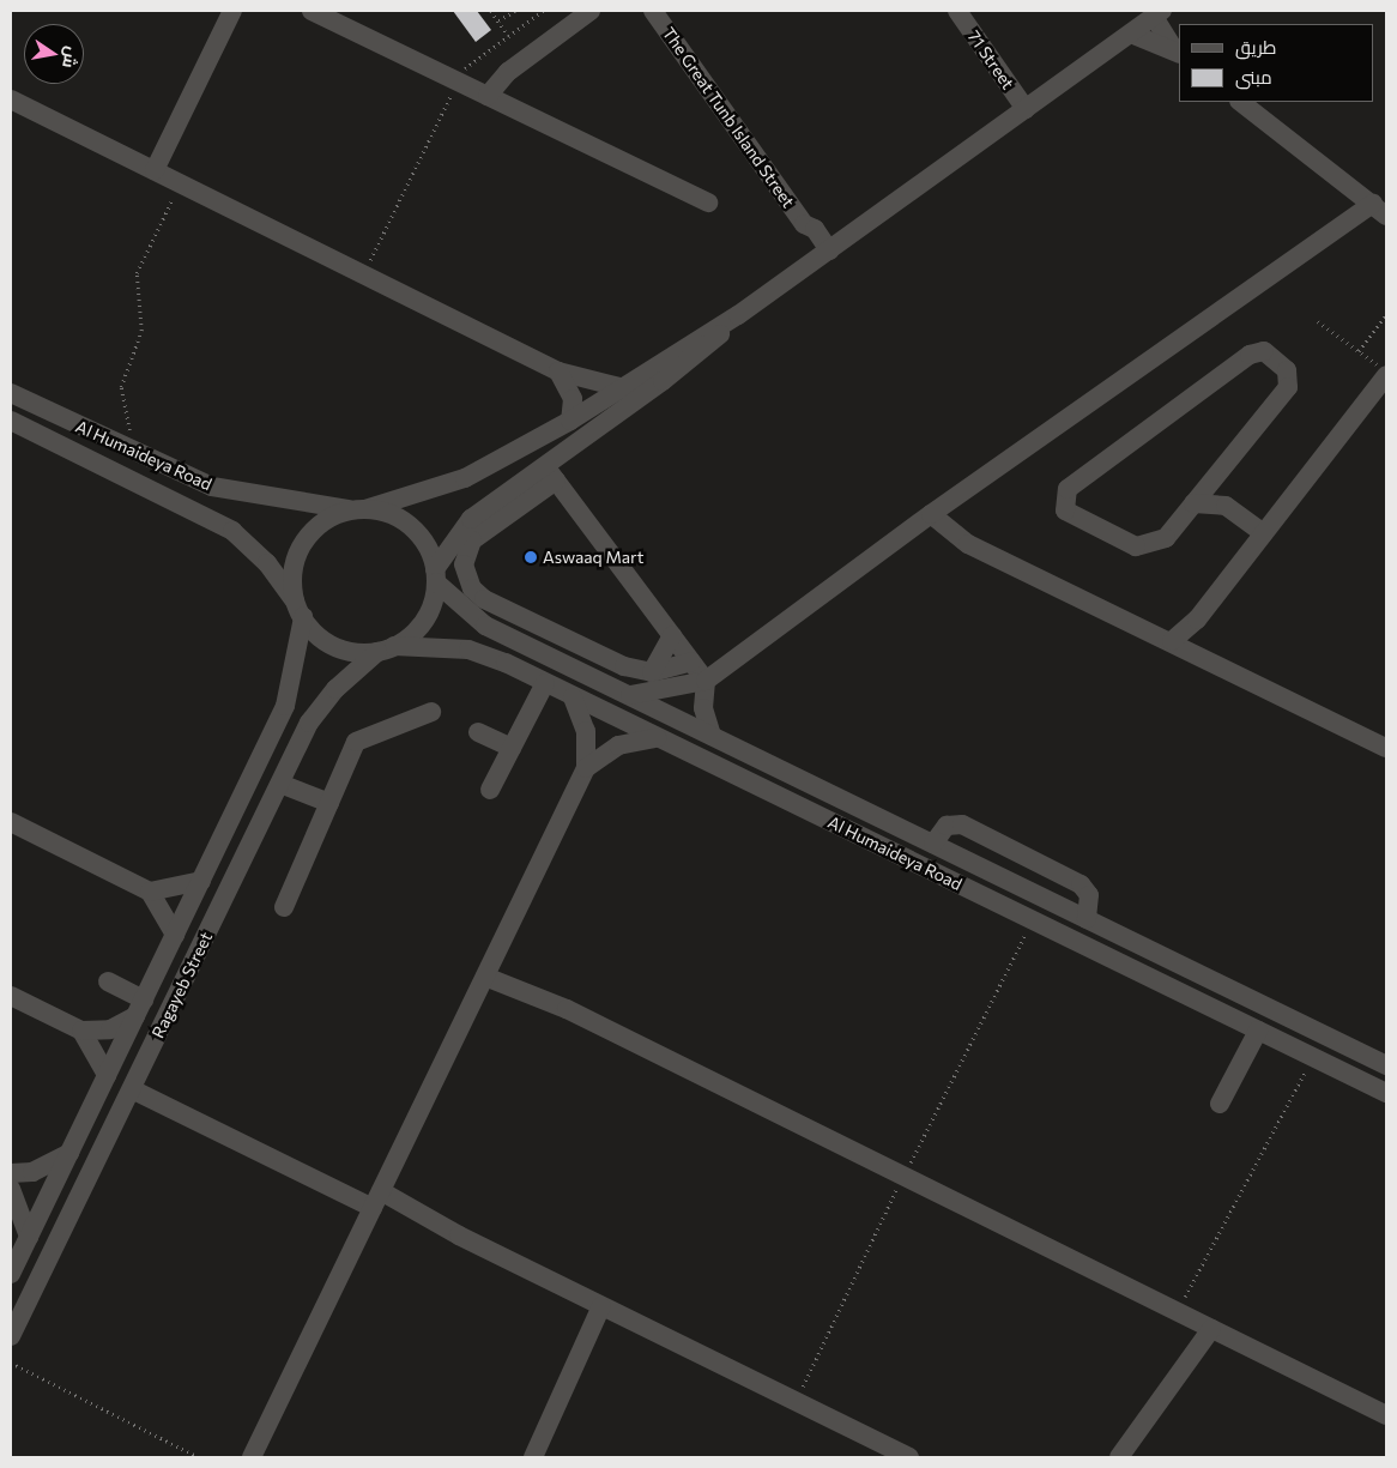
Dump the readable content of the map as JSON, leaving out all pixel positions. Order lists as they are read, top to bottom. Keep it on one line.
{"streets":{"street":["71 Street","The Great Tunb Island Street","Al Humaideya Road","Ragayeb Street"]},"crossings":[["Al Humaideya Road","Ragayeb Street"]],"places":["Aswaaq Mart"],"legend":["طريق","مبنى"],"north":"right"}
